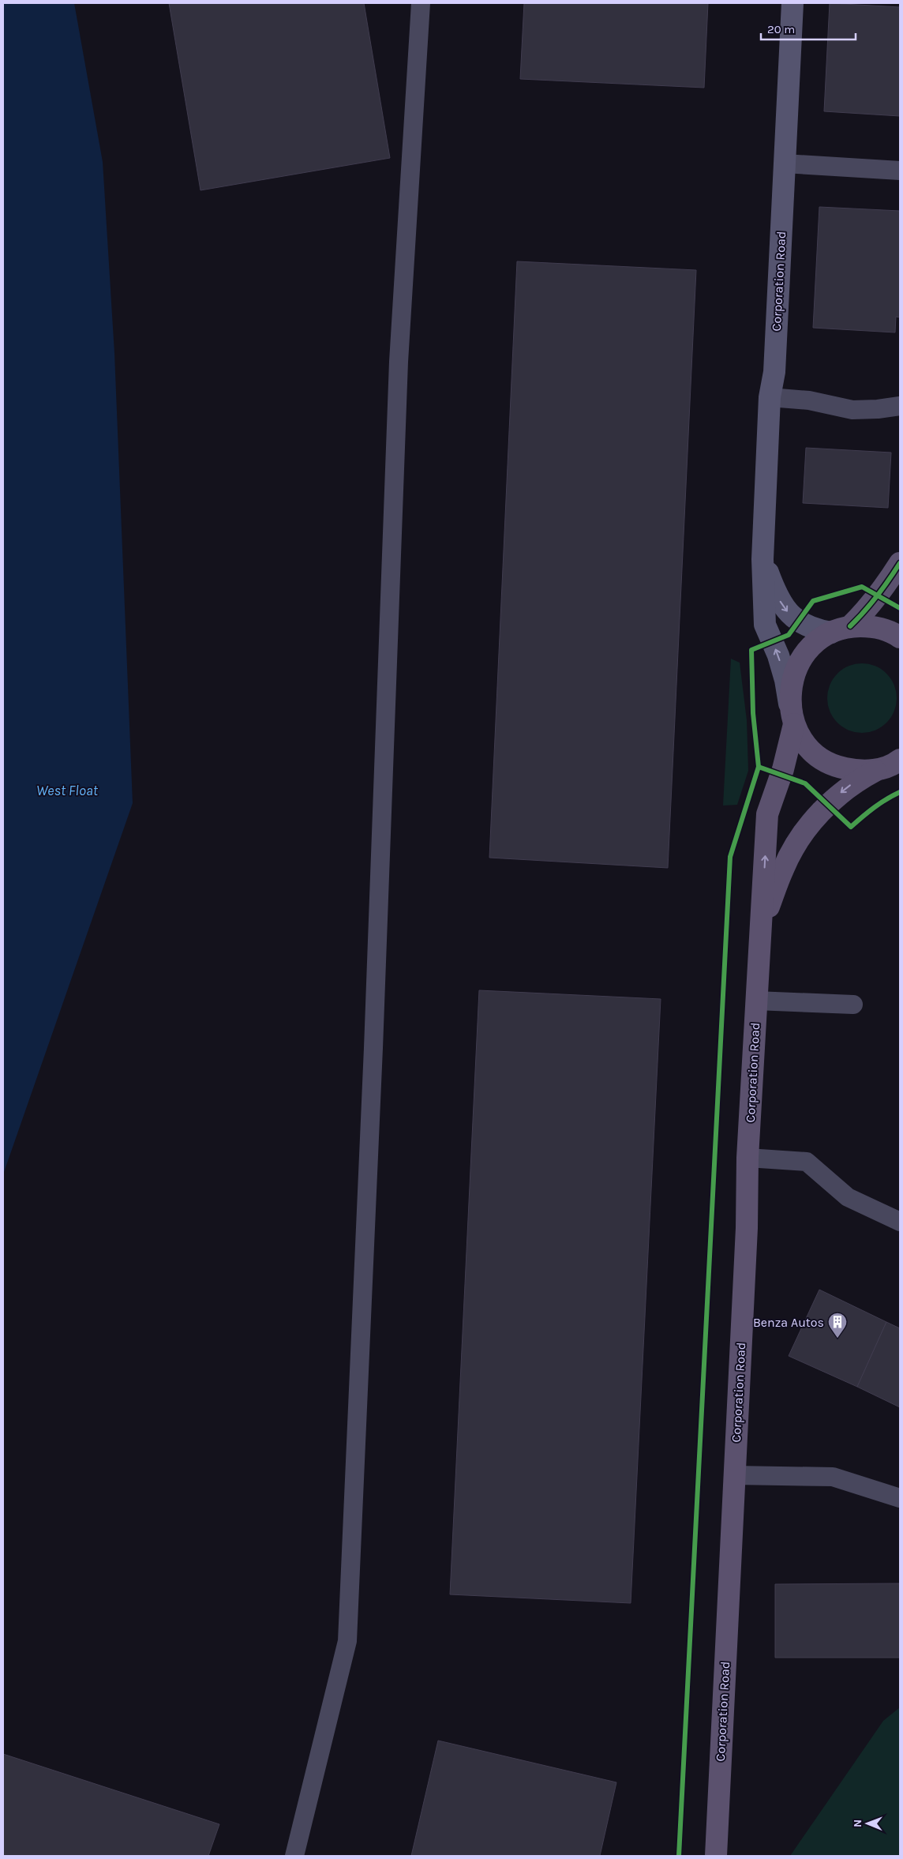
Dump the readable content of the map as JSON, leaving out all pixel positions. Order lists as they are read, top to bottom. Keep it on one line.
{"streets":{"main road":["Corporation Road"]},"water":["West Float"],"places":{"building":["Benza Autos"]},"scale_bar":"20 m","north":"left"}
